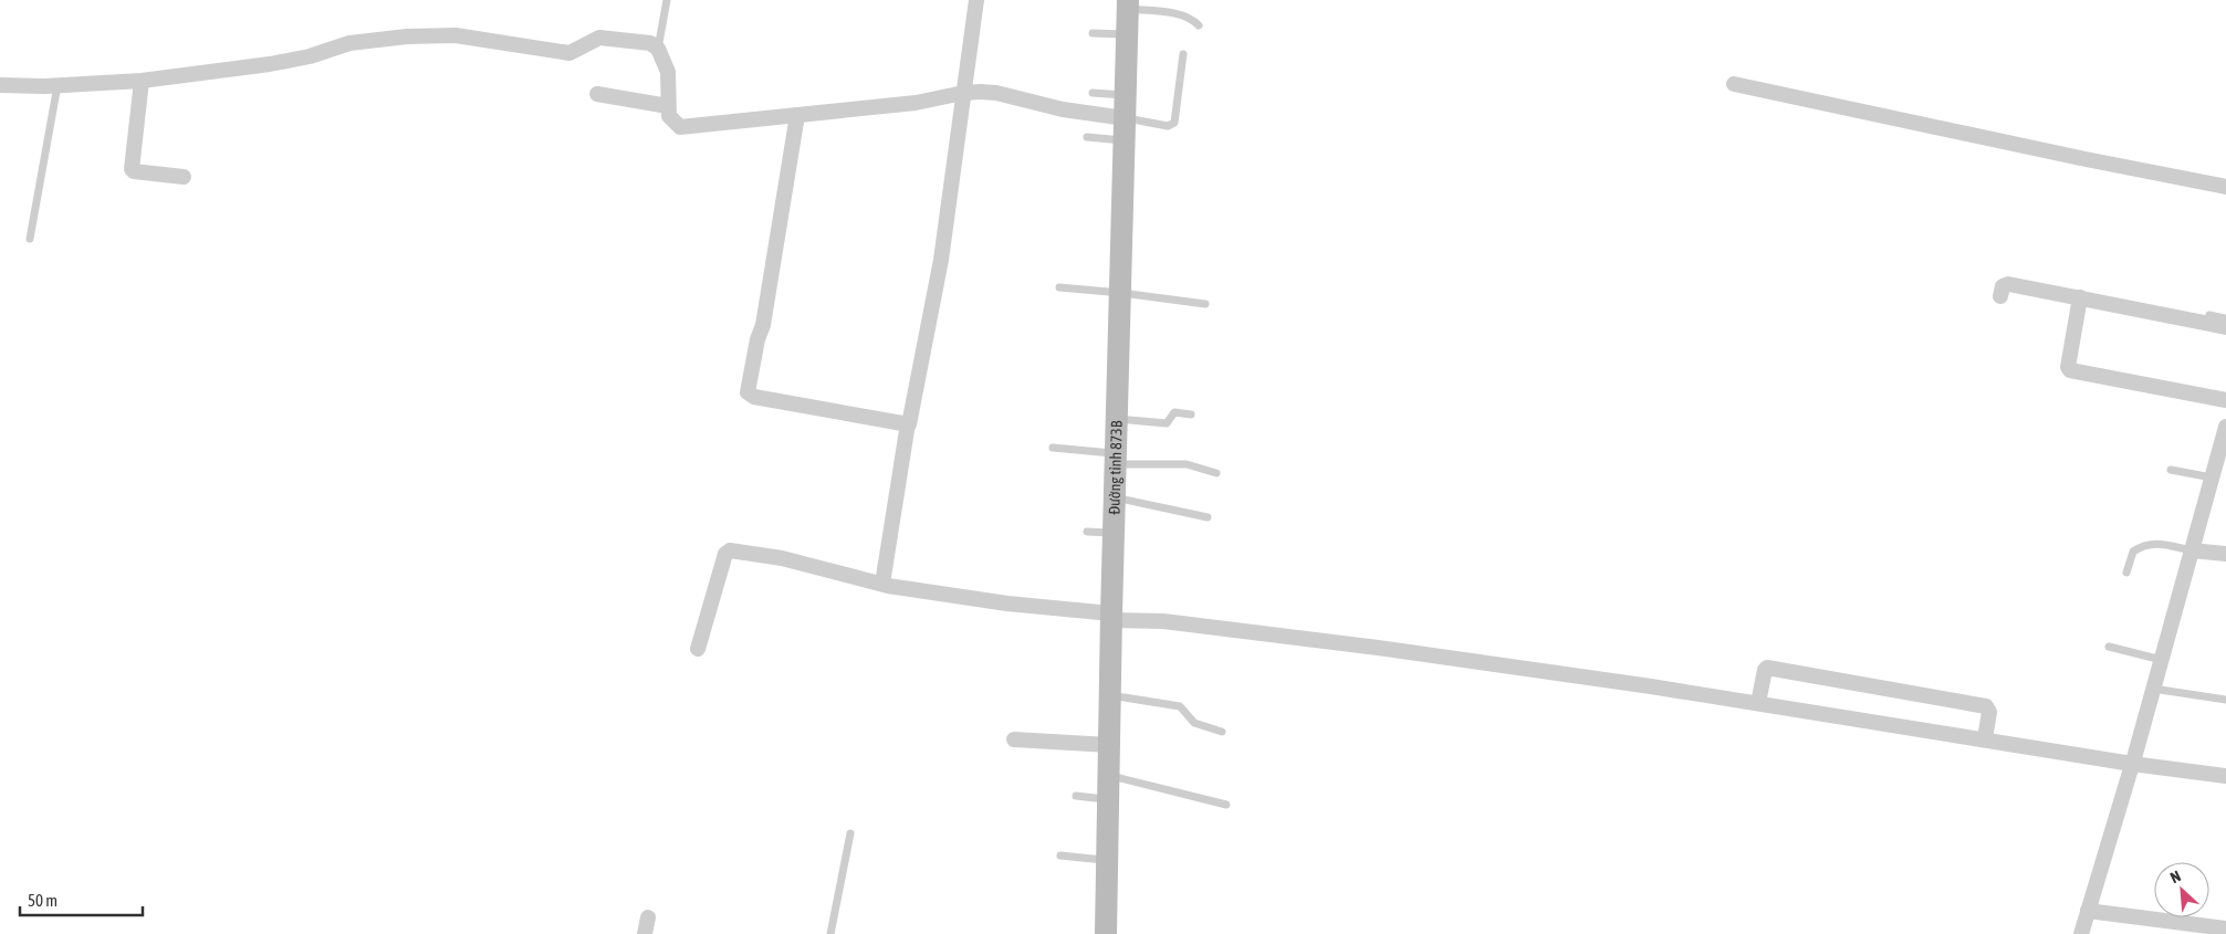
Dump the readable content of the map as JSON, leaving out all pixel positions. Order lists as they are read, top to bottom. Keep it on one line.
{"streets":{"main road":["Đường tỉnh 873B"]},"scale_bar":"50 m","north":"top left"}
